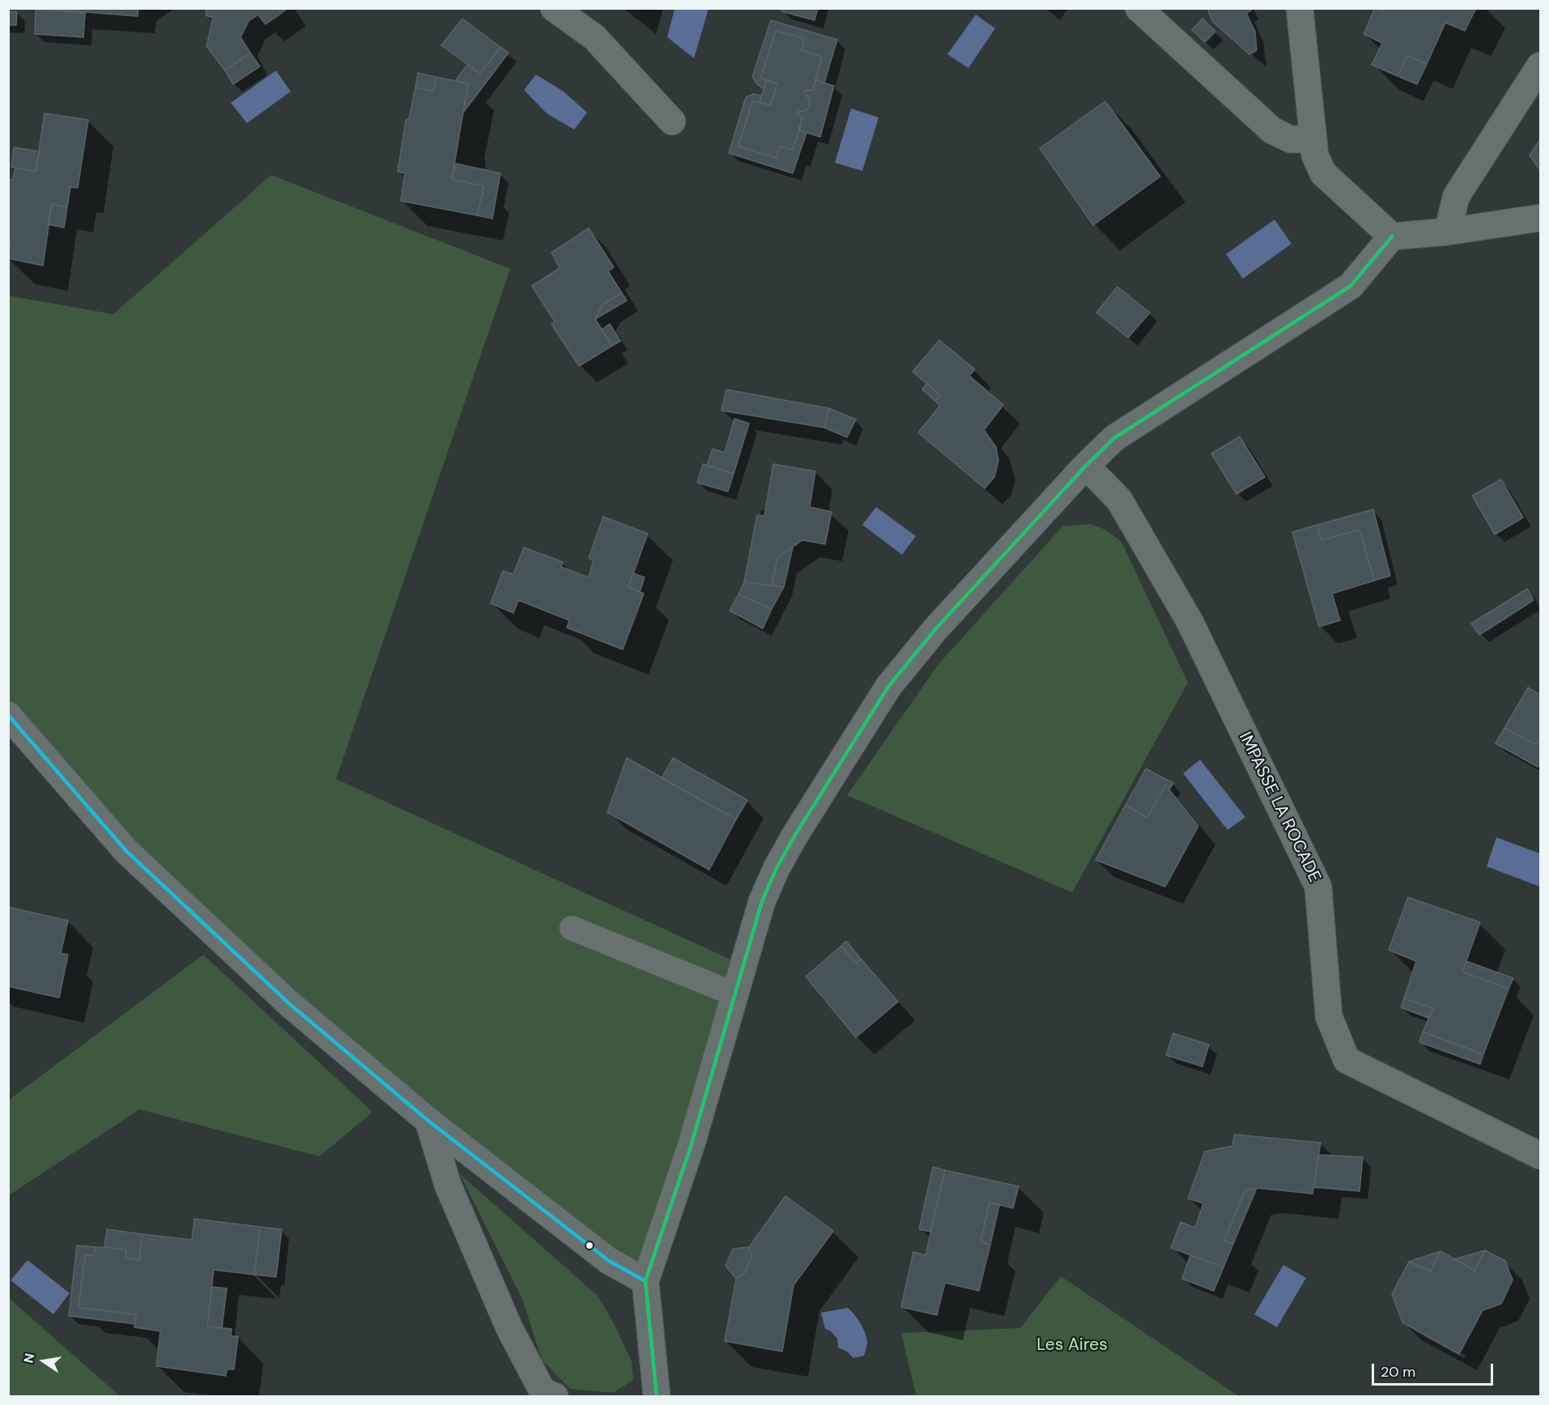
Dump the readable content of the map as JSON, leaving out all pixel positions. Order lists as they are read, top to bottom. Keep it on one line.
{"streets":{"street":["IMPASSE LA ROCADE"]},"parks":["Les Aires"],"lines":["transit line 20"],"scale_bar":"20 m","north":"left"}
